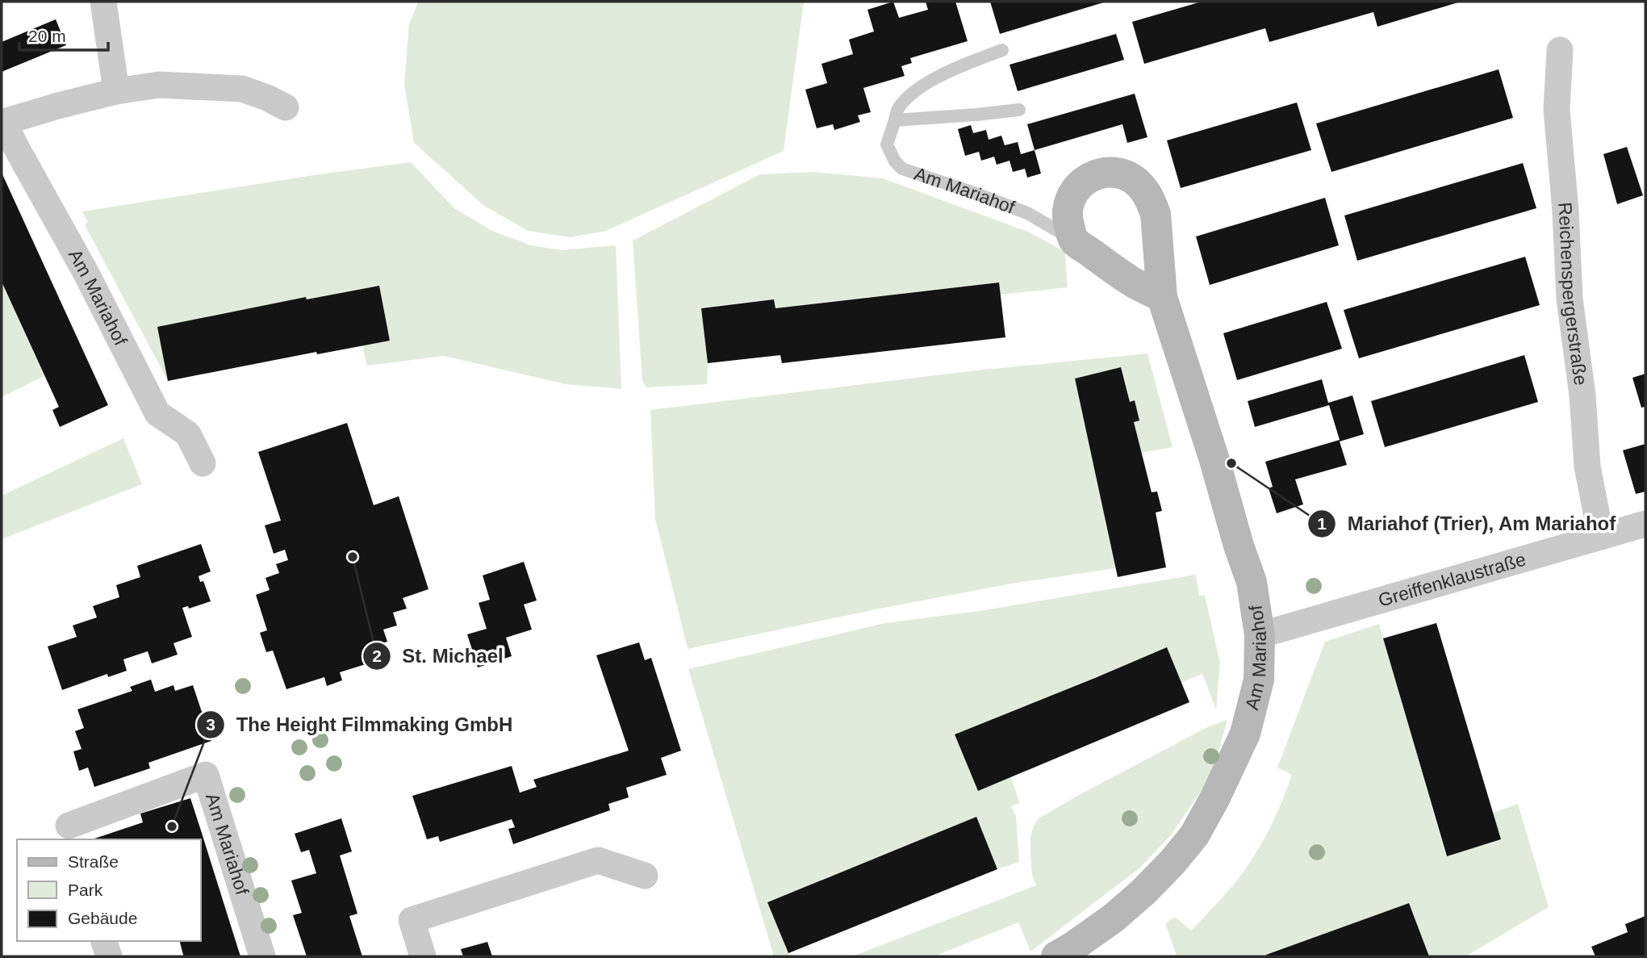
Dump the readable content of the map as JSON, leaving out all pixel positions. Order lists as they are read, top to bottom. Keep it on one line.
{"streets":{"street":["Am Mariahof","Reichenspergerstraße","Greiffenklaustraße"]},"crossings":[["Am Mariahof","Greiffenklaustraße"],["Reichenspergerstraße","Greiffenklaustraße"]],"places":["Mariahof (Trier), Am Mariahof","St. Michael","The Height Filmmaking GmbH"],"legend":["Straße","Park","Gebäude"],"scale_bar":"20 m"}
